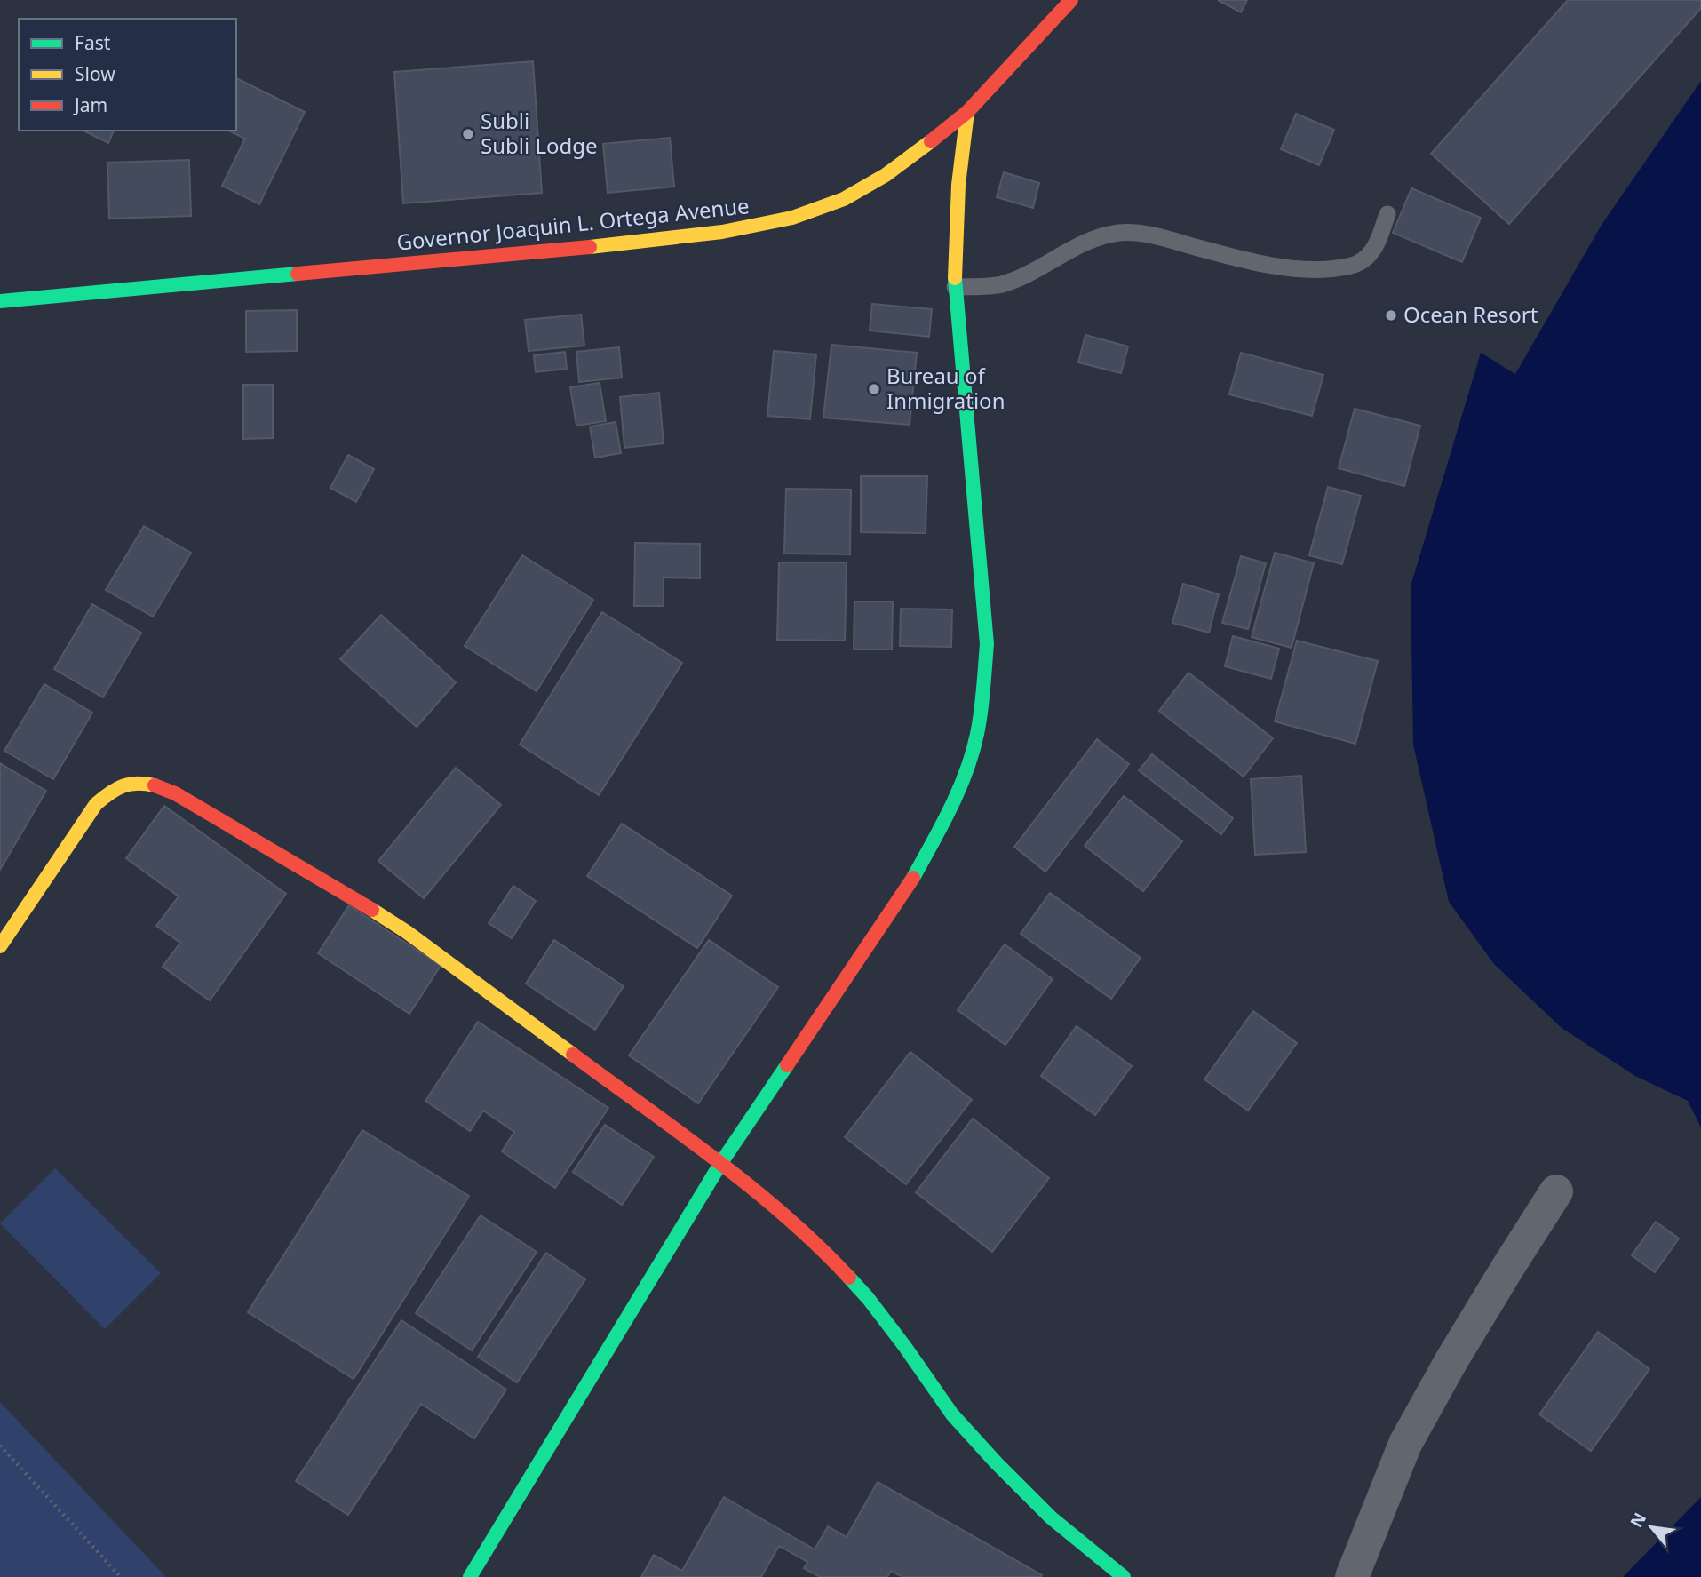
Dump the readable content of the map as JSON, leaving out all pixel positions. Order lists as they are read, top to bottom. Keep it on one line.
{"streets":{"street":["Governor Joaquin L. Ortega Avenue"]},"places":["Subli Subli Lodge","Ocean Resort","Bureau of Inmigration"],"legend":["Fast","Slow","Jam"],"north":"top left"}
